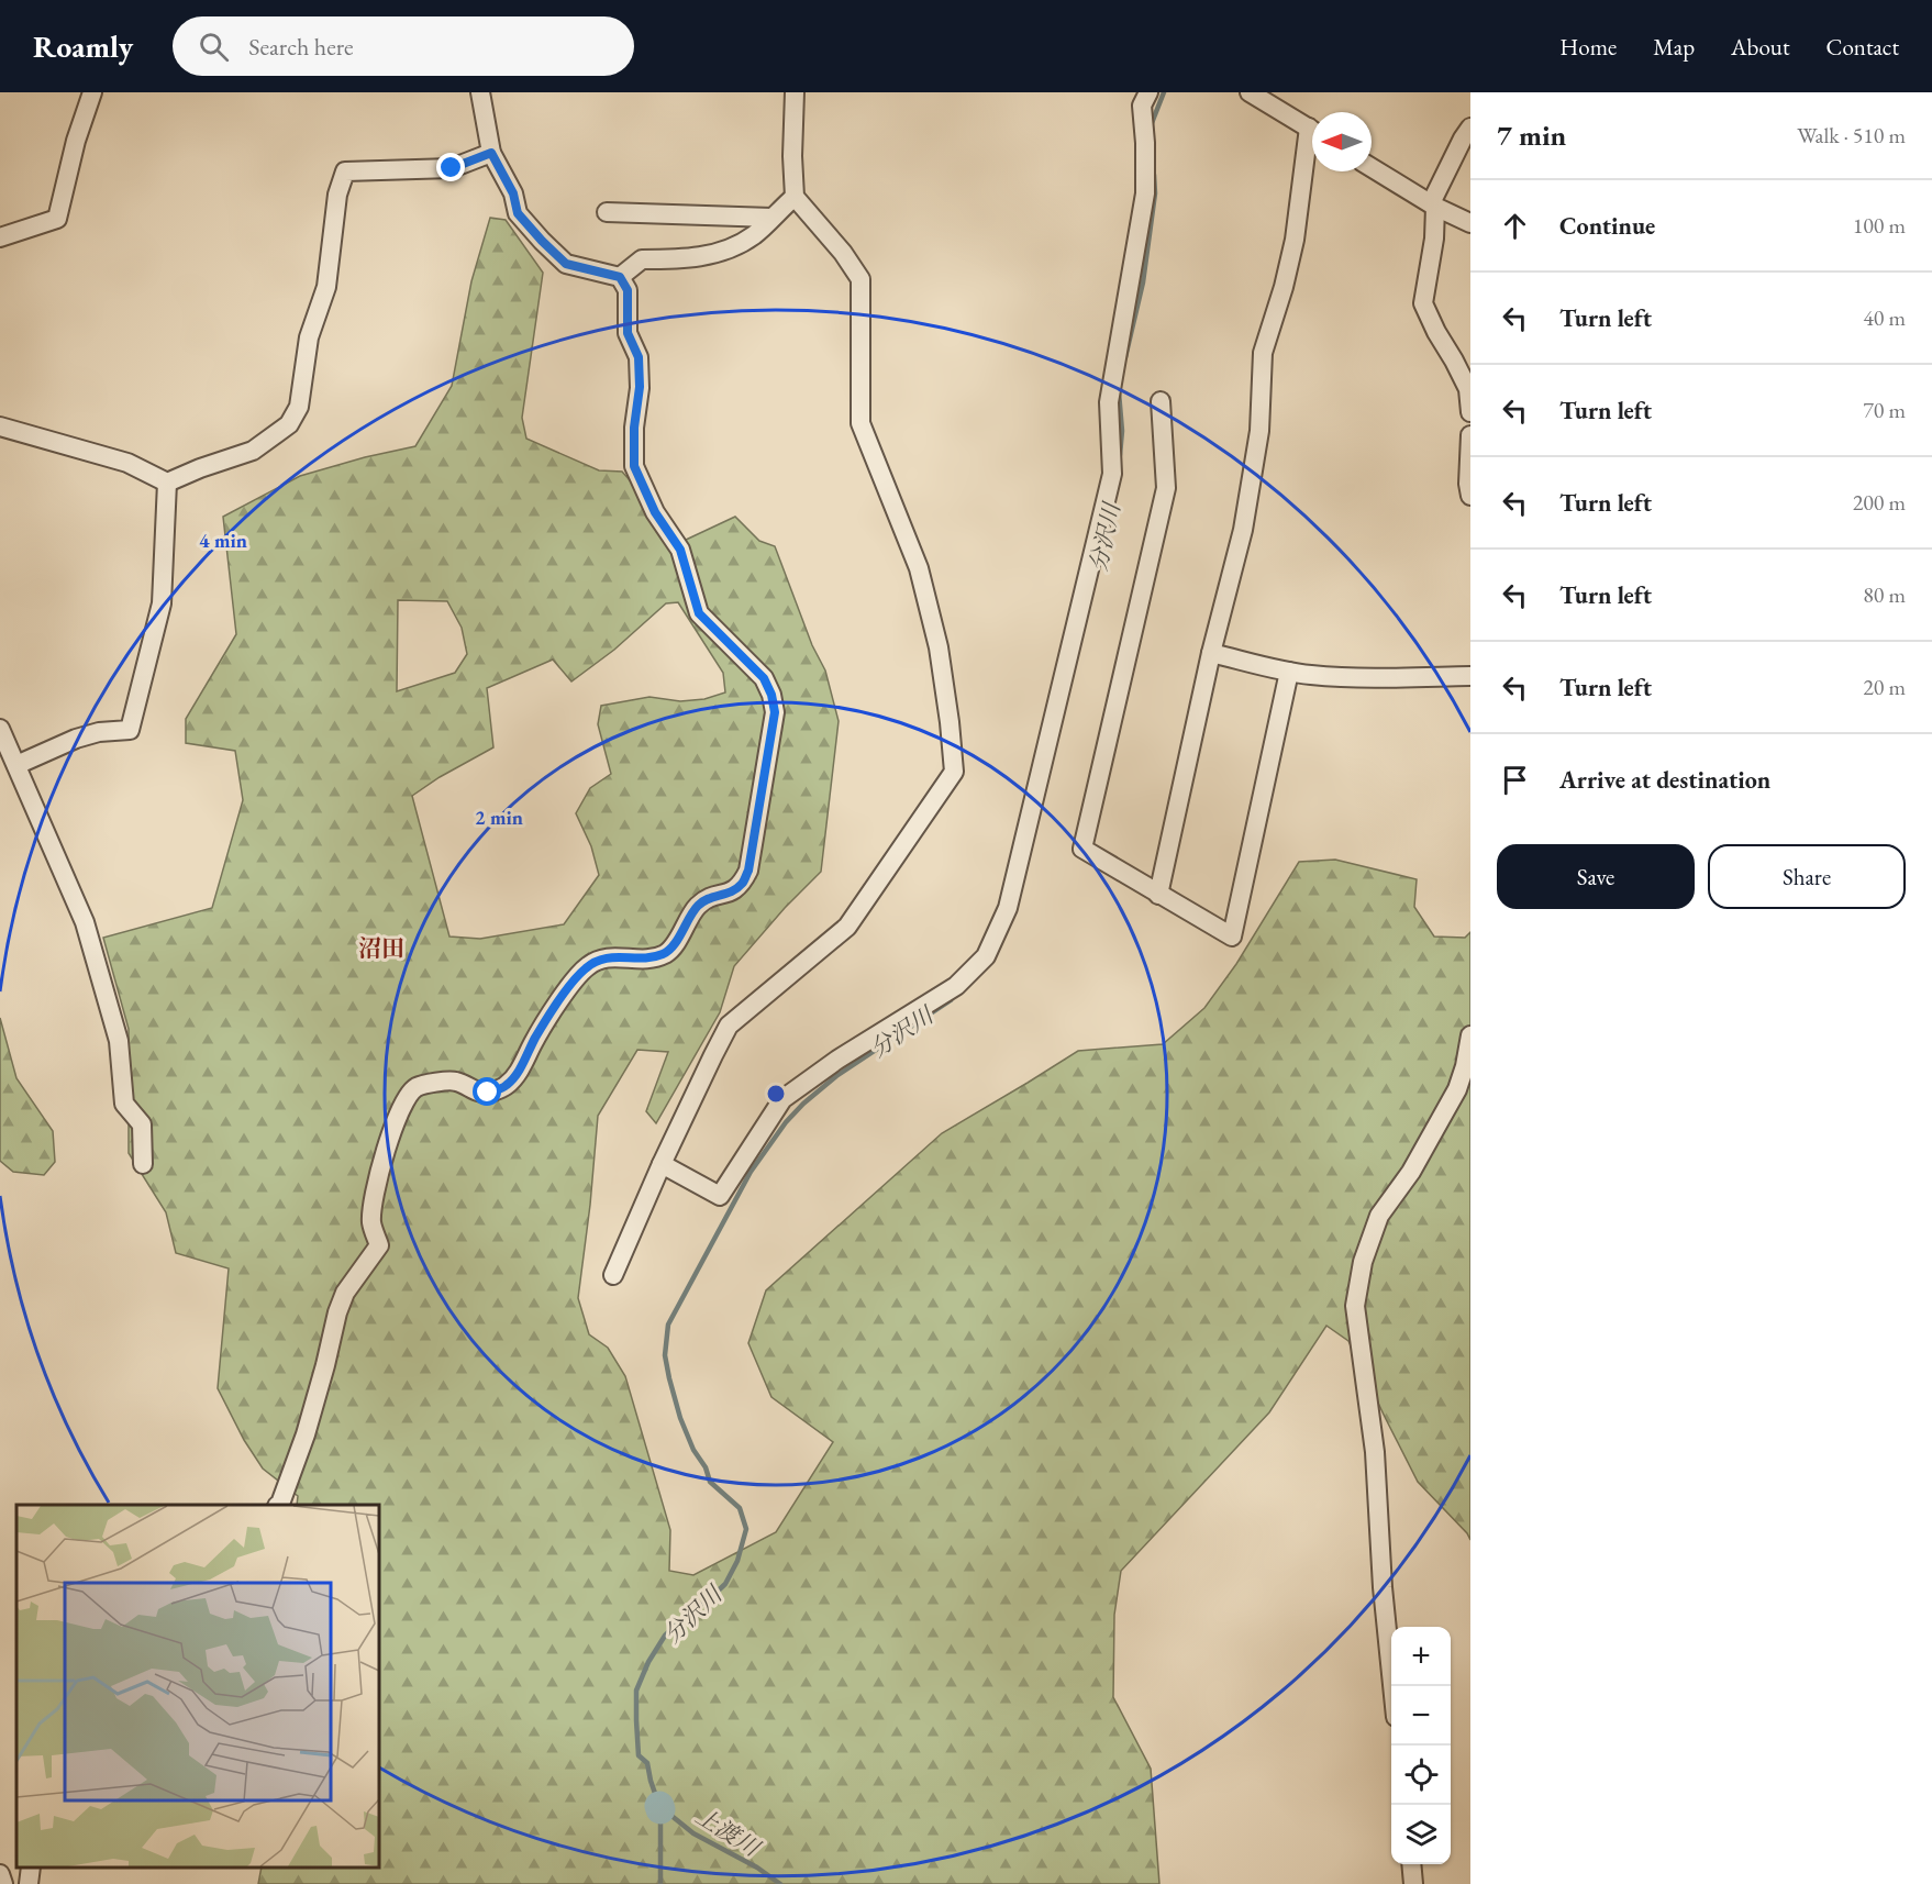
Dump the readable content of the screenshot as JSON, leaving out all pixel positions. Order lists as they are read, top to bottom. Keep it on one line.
{"districts":["沼田"],"water":["分沢川","上渡川"],"north":"left","page":{"header":"Roamly","search":"Search here","nav":["Home","Map","About","Contact"],"heading":["7 min","Walk · 510 m"],"list":[["Continue","100 m"],["Turn left","40 m"],["Turn left","70 m"],["Turn left","200 m"],["Turn left","80 m"],["Turn left","20 m"],"Arrive at destination"],"buttons":["Save","Share"],"map_buttons":["+","−"]},"rings":["4 min","2 min"]}
